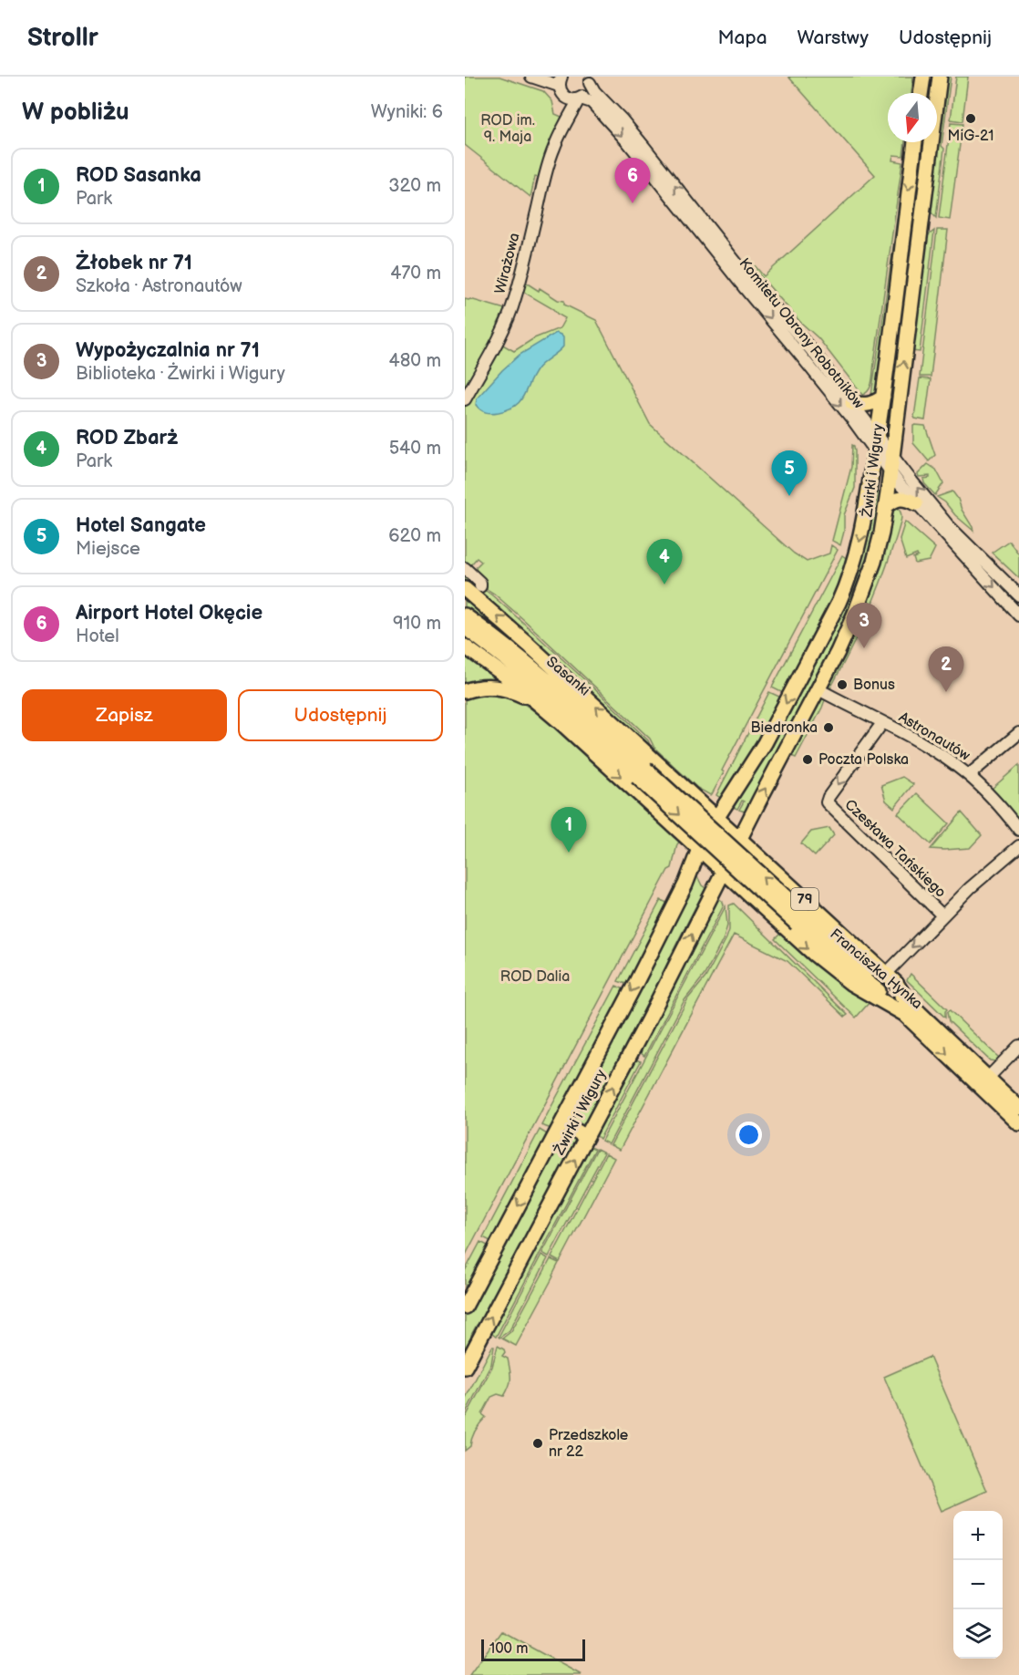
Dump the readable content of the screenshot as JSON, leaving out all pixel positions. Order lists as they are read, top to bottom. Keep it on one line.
{"streets":{"main road":["Żwirki i Wigury","Sasanki","79","Franciszka Hynka"],"street":["Wirażowa","Komitetu Obrony Robotników","Astronautów","Czesława Tańskiego"]},"crossings":[["Wirażowa","Komitetu Obrony Robotników"],["Komitetu Obrony Robotników","Żwirki i Wigury"],["Żwirki i Wigury","Astronautów"],["Żwirki i Wigury","79"],["Sasanki","Franciszka Hynka"],["Astronautów","Czesława Tańskiego"],["79","Franciszka Hynka"]],"parks":["ROD im. 9. Maja","ROD Dalia"],"places":["MiG-21","Bonus","Biedronka","Poczta Polska","Przedszkole nr 22"],"scale_bar":"100 m","north":"bottom","page":{"header":"Strollr","nav":["Mapa","Warstwy","Udostępnij"],"heading":["W pobliżu","Wyniki: 6"],"list":[{"mark":"1","name":"ROD Sasanka","note":"Park","value":"320 m"},{"mark":"2","name":"Żłobek nr 71","note":"Szkoła · Astronautów","value":"470 m"},{"mark":"3","name":"Wypożyczalnia nr 71","note":"Biblioteka · Żwirki i Wigury","value":"480 m"},{"mark":"4","name":"ROD Zbarż","note":"Park","value":"540 m"},{"mark":"5","name":"Hotel Sangate","note":"Miejsce","value":"620 m"},{"mark":"6","name":"Airport Hotel Okęcie","note":"Hotel","value":"910 m"}],"pins":["6","5","4","3","2","1"],"buttons":["Zapisz","Udostępnij"],"map_buttons":["+","−"],"scale":"100 m"}}
